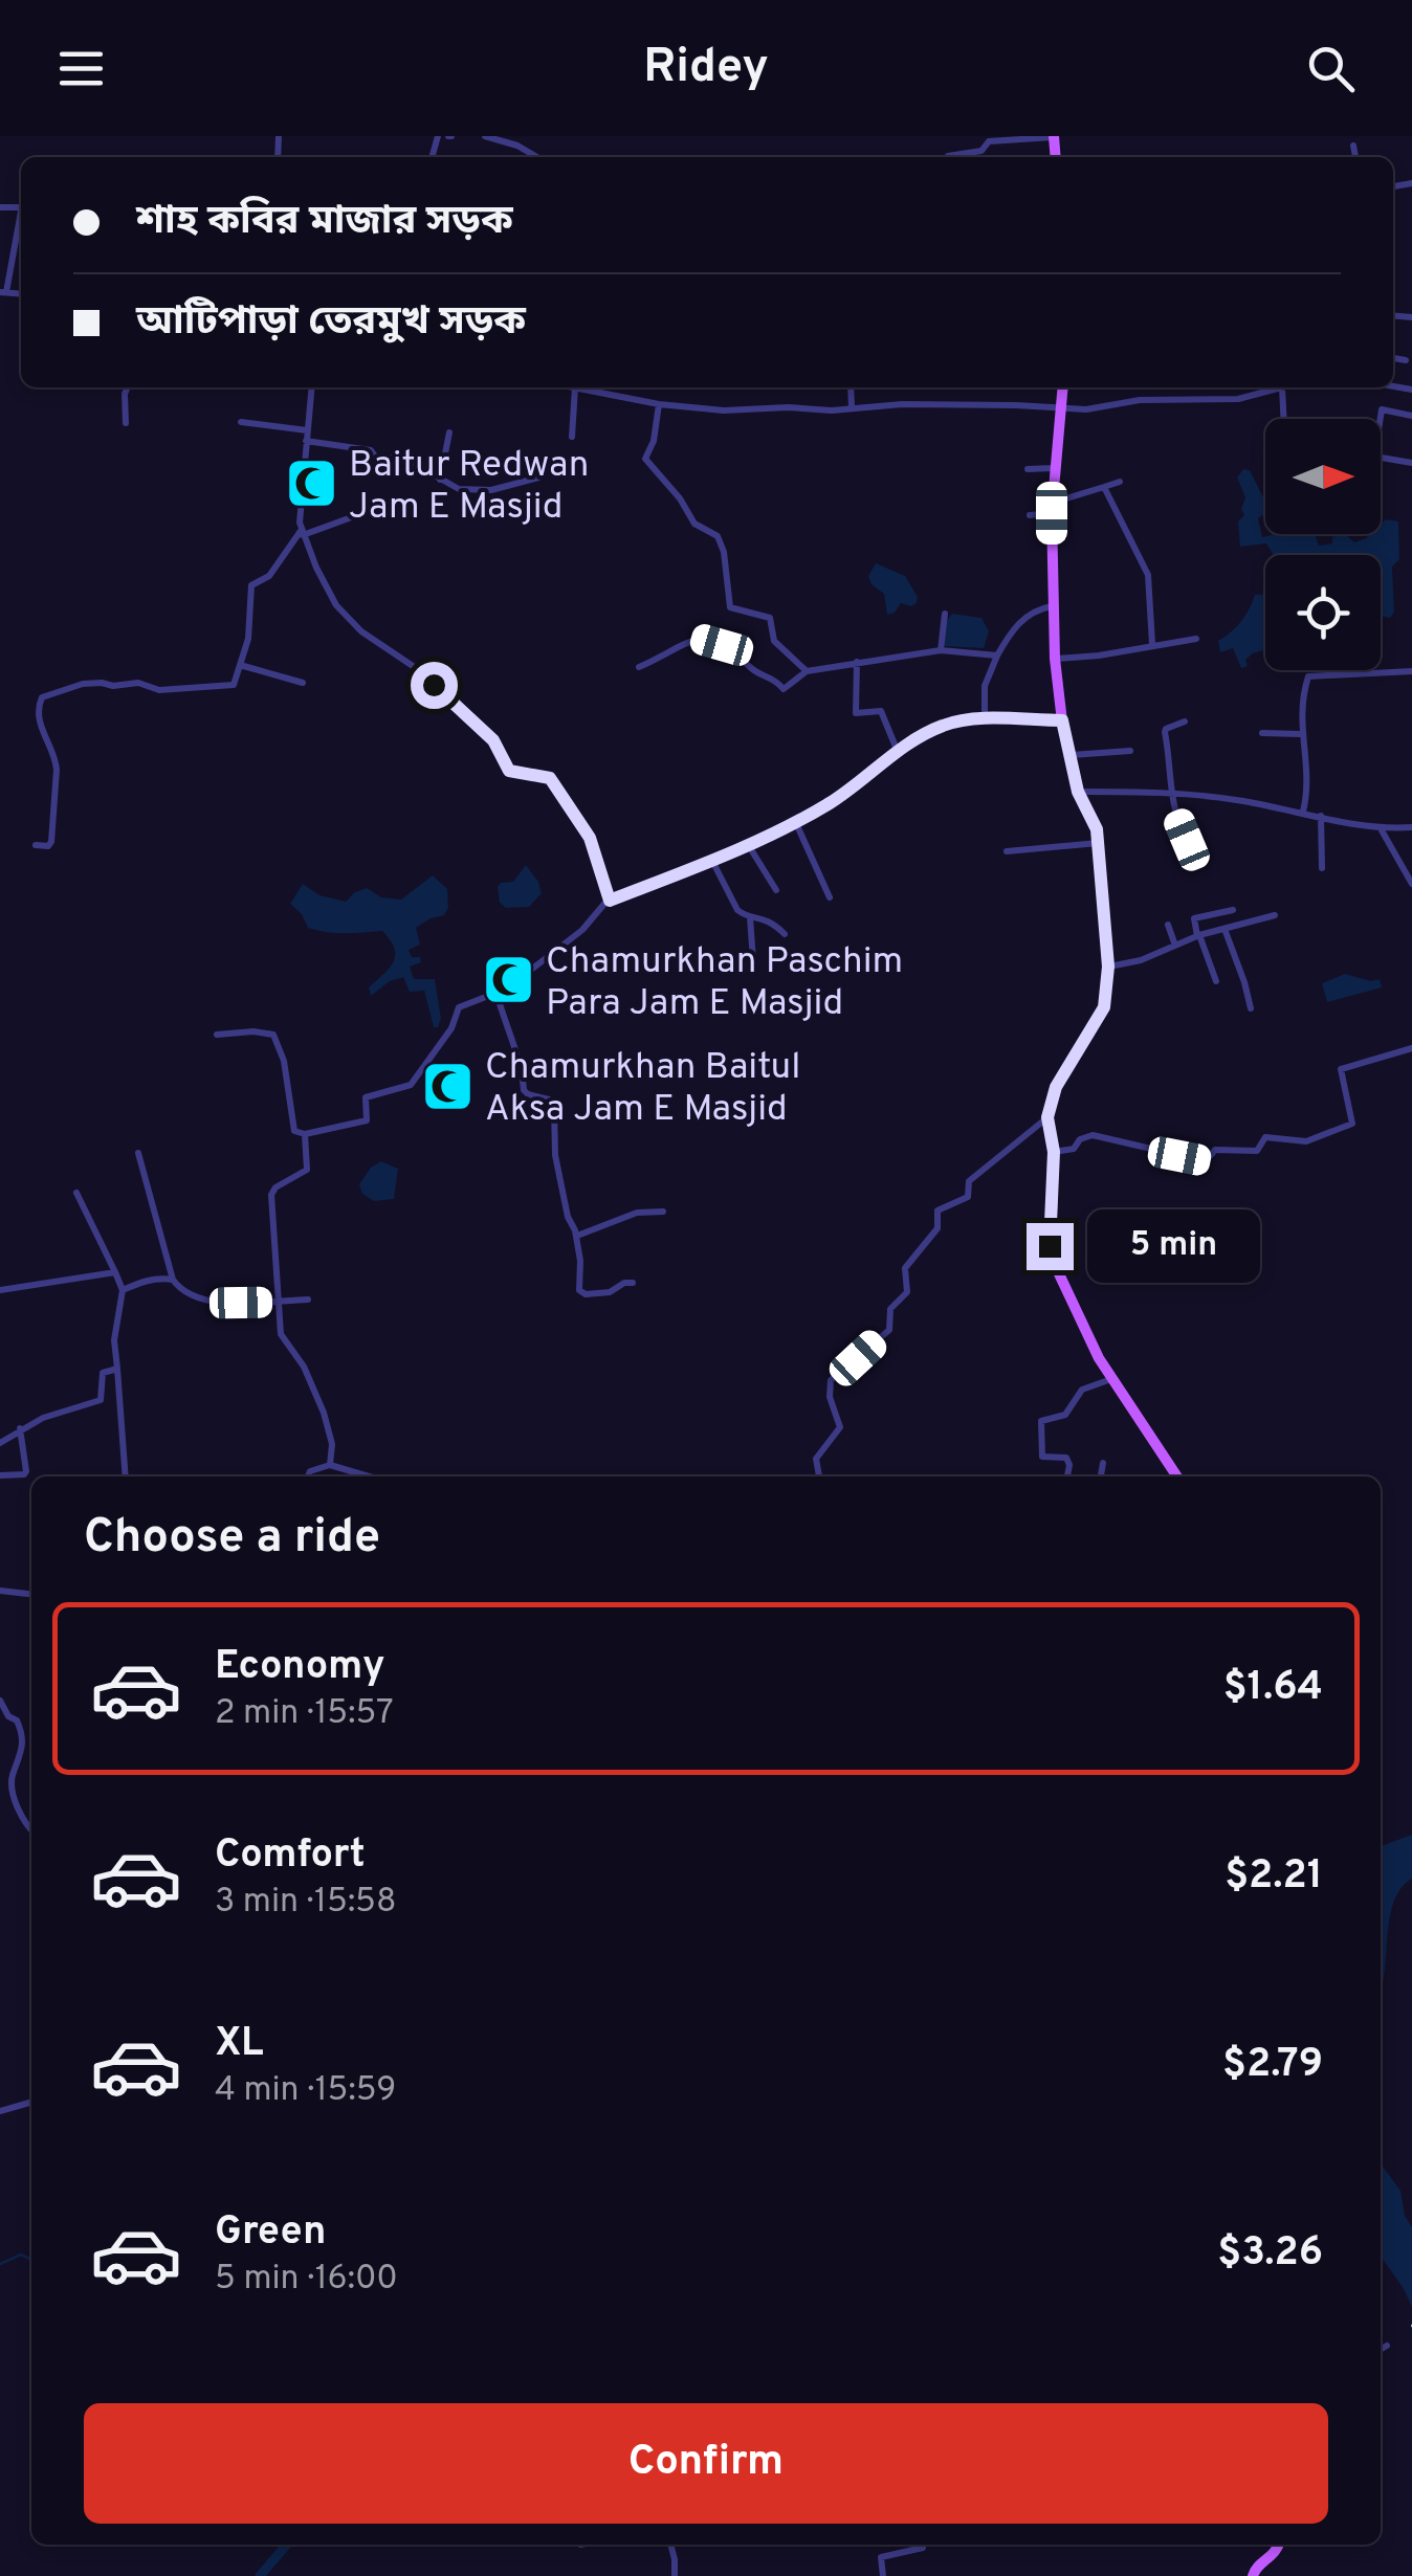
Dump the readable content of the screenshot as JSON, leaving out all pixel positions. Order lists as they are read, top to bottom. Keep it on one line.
{"places":{"mosque":["Baitur Redwan Jam E Masjid","Chamurkhan Paschim Para Jam E Masjid","Chamurkhan Baitul Aksa Jam E Masjid"]},"north":"right","page":{"header":"Ridey","banner":["শাহ কবির মাজার সড়ক","আটিপাড়া তেরমুখ সড়ক"],"bubble":"5 min","heading":"Choose a ride","list":[{"name":"Economy","note":"2 min · 15:57","value":"$1.64"},{"name":"Comfort","note":"3 min · 15:58","value":"$2.21"},{"name":"XL","note":"4 min · 15:59","value":"$2.79"},{"name":"Green","note":"5 min · 16:00","value":"$3.26"}],"buttons":"Confirm"}}
